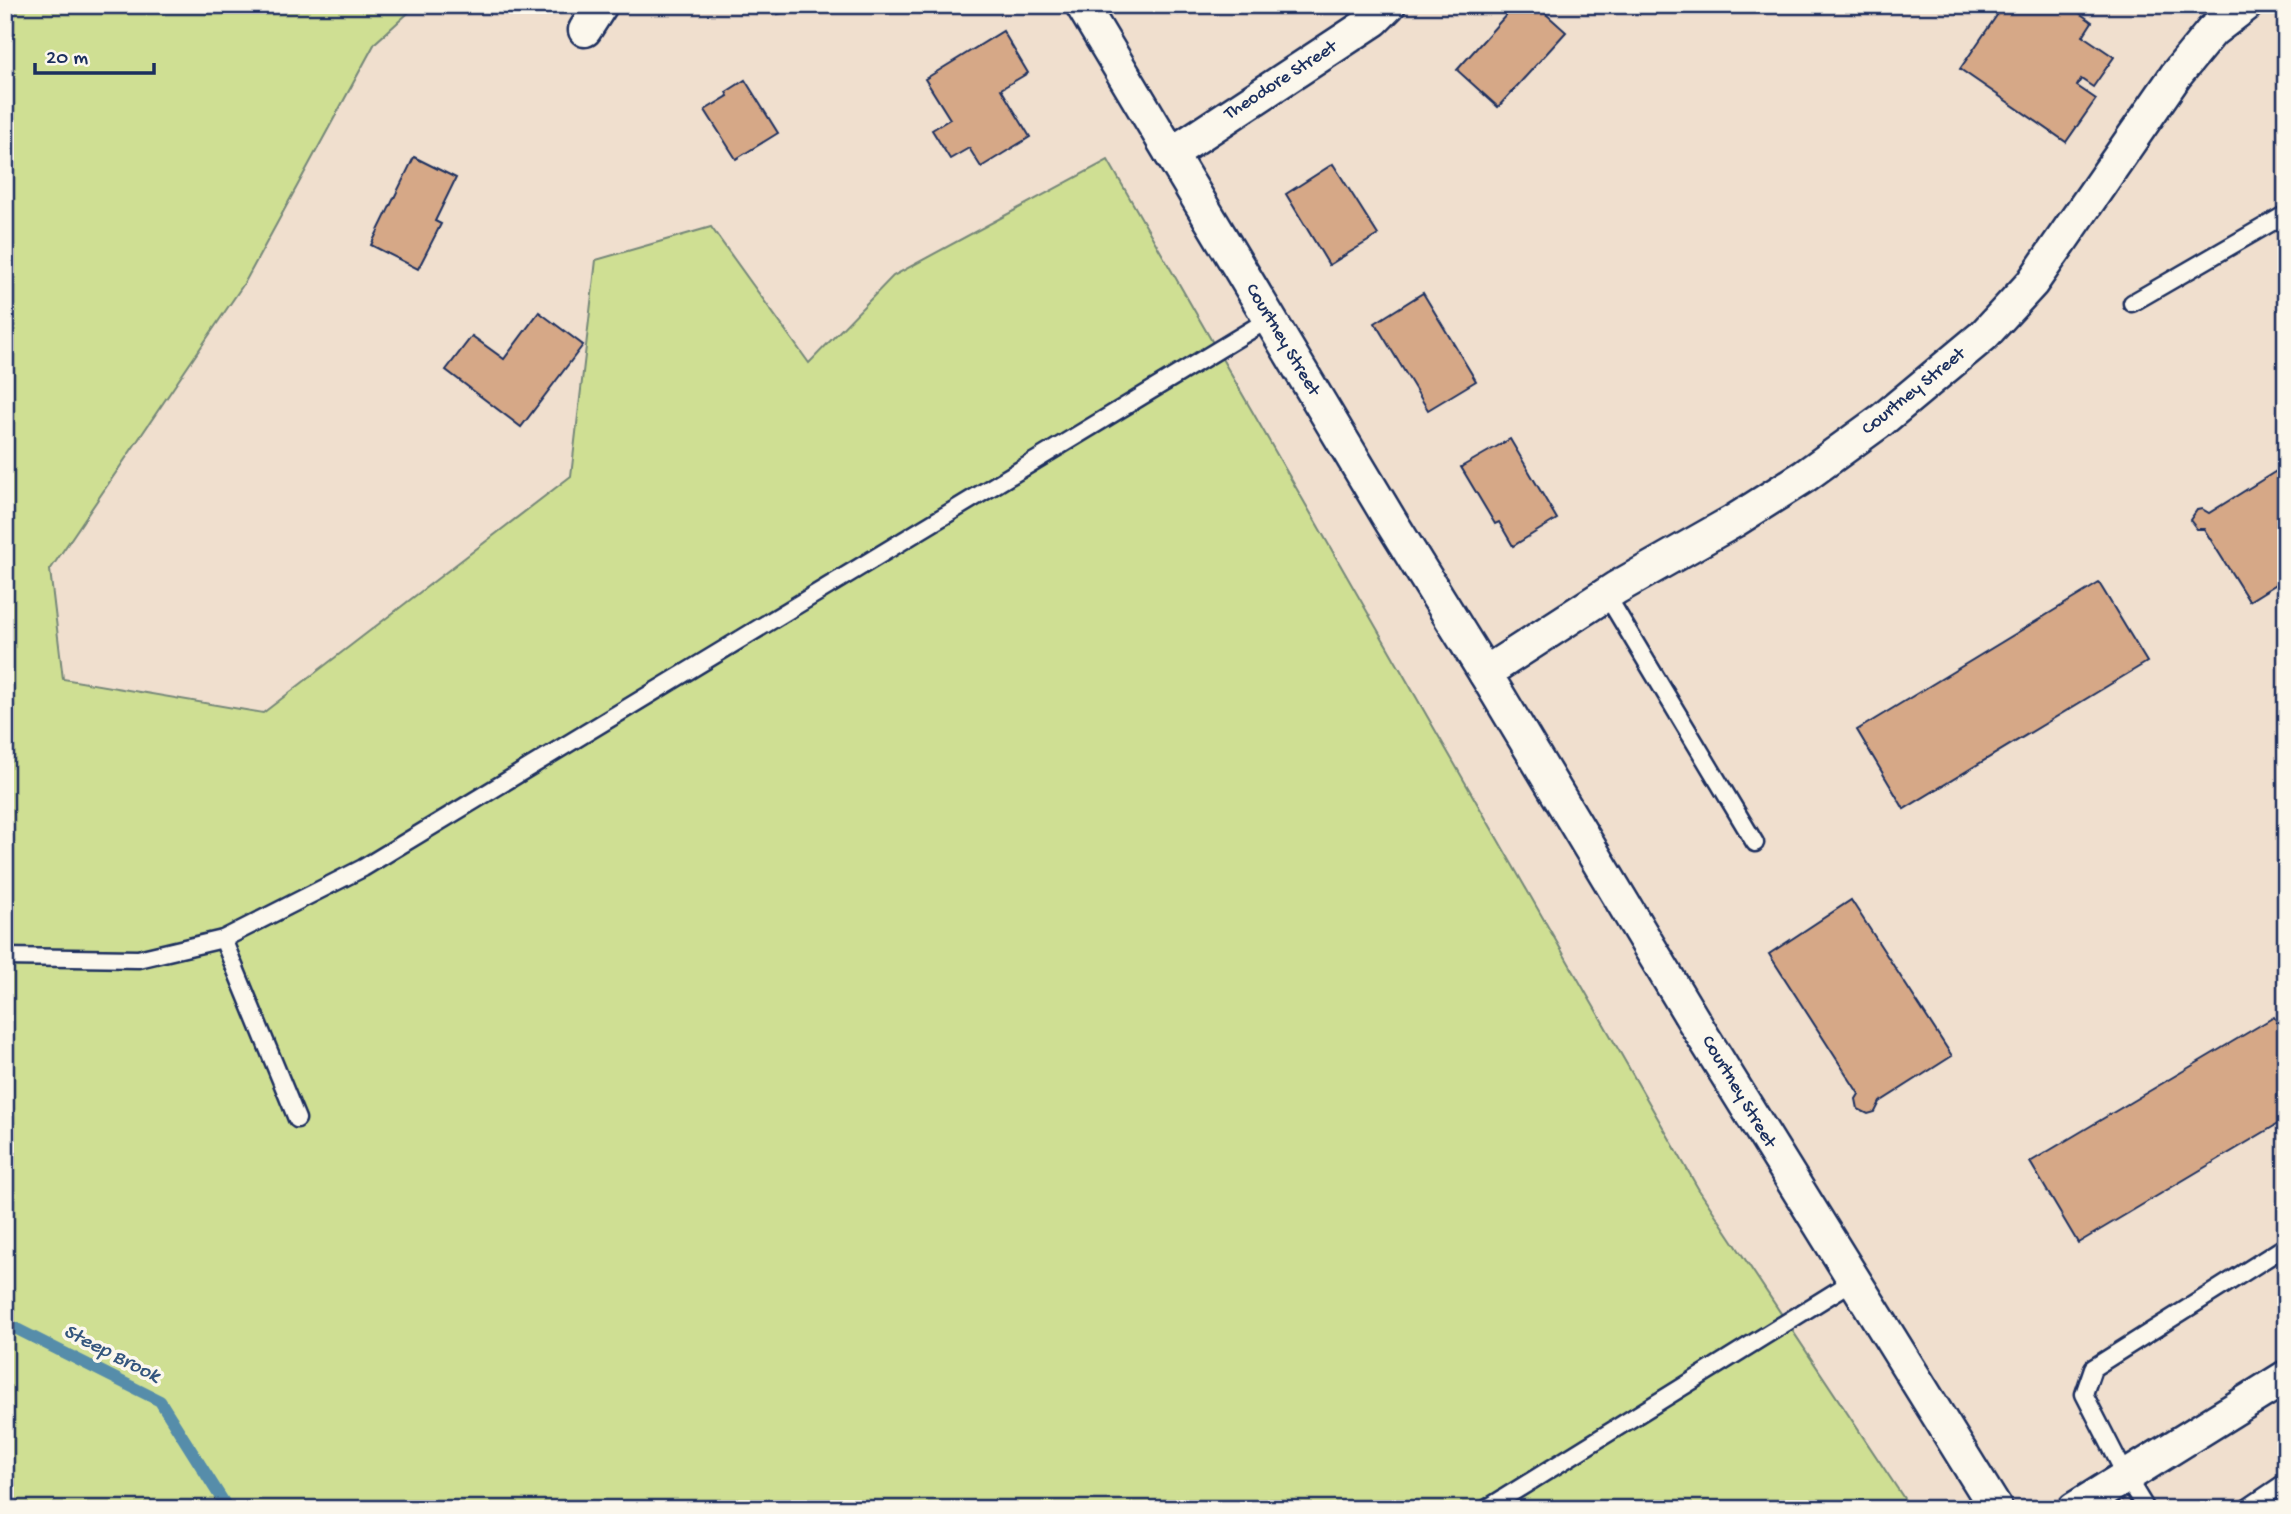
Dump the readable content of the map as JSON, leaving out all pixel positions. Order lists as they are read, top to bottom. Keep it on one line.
{"streets":{"street":["Theodore Street","Courtney Street"]},"crossings":[["Theodore Street","Courtney Street"]],"water":["Steep Brook"],"scale_bar":"20 m"}
